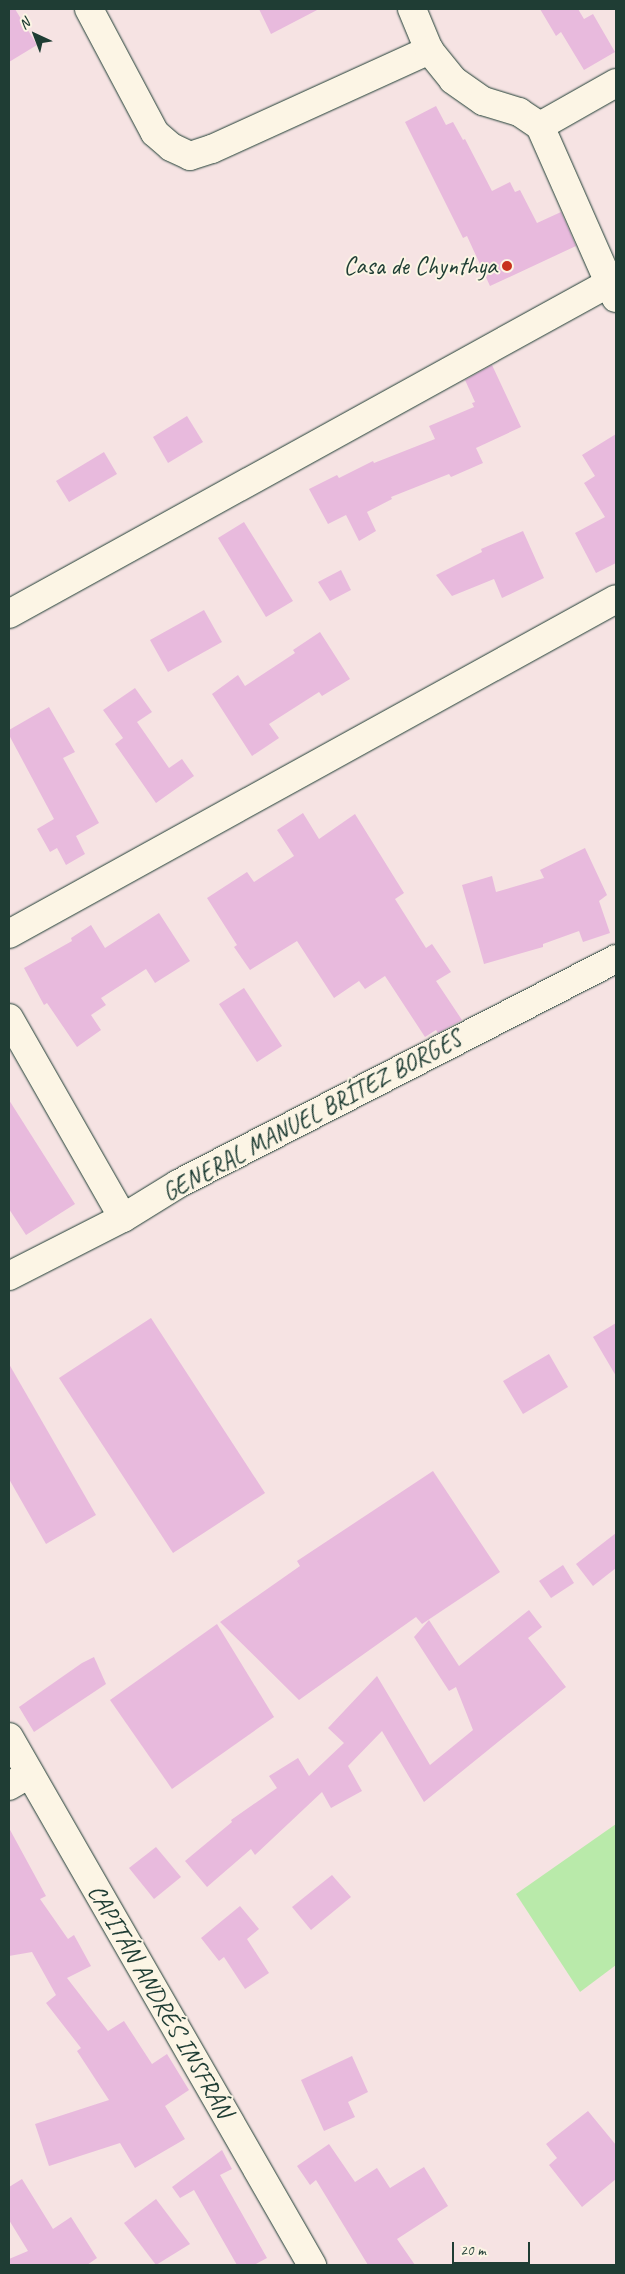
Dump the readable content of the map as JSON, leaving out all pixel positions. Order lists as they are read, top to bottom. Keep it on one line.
{"streets":{"street":["GENERAL MANUEL BRÍTEZ BORGES","CAPITÁN ANDRÉS INSFRÁN"]},"places":["Casa de Chynthya"],"scale_bar":"20 m","north":"top left"}
